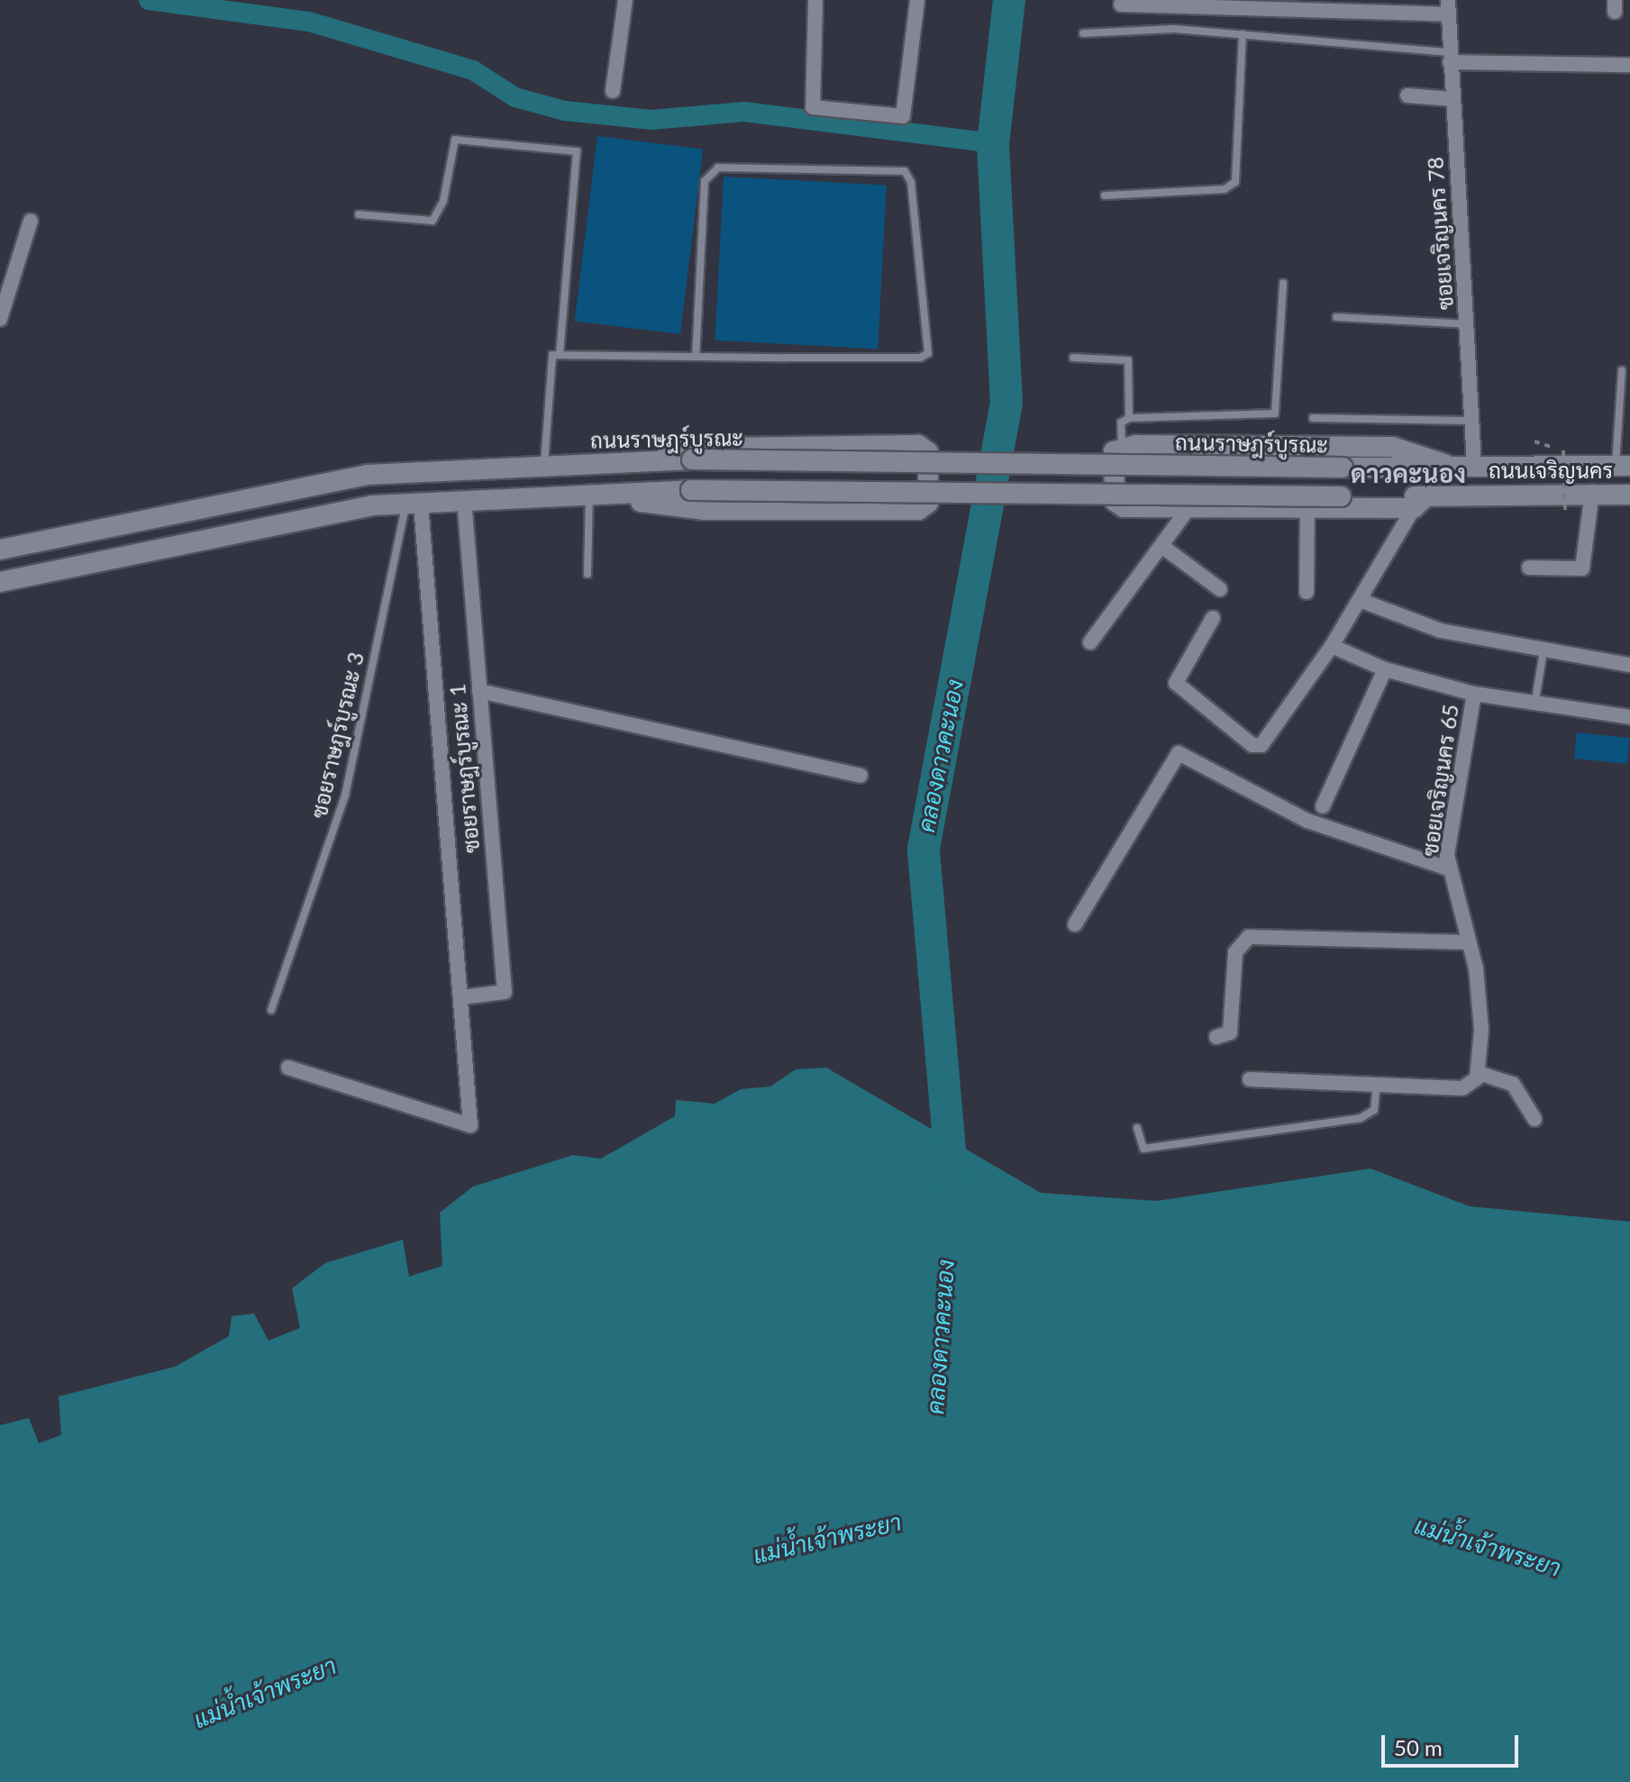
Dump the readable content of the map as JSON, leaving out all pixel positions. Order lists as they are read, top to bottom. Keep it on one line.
{"streets":{"main road":["ถนนราษฎร์บูรณะ","ถนนเจริญนคร"],"street":["ซอยเจริญนคร 78","ซอยราษฎร์บูรณะ 1","ซอยเจริญนคร 65"],"lane":["ซอยราษฎร์บูรณะ 3"]},"crossings":[["ซอยเจริญนคร 78","ถนนเจริญนคร"],["ถนนราษฎร์บูรณะ","ถนนเจริญนคร"],["ซอยราษฎร์บูรณะ 3","ซอยราษฎร์บูรณะ 1"]],"districts":["ดาวคะนอง"],"water":["คลองดาวคะนอง","แม่น้ำเจ้าพระยา"],"scale_bar":"50 m"}
